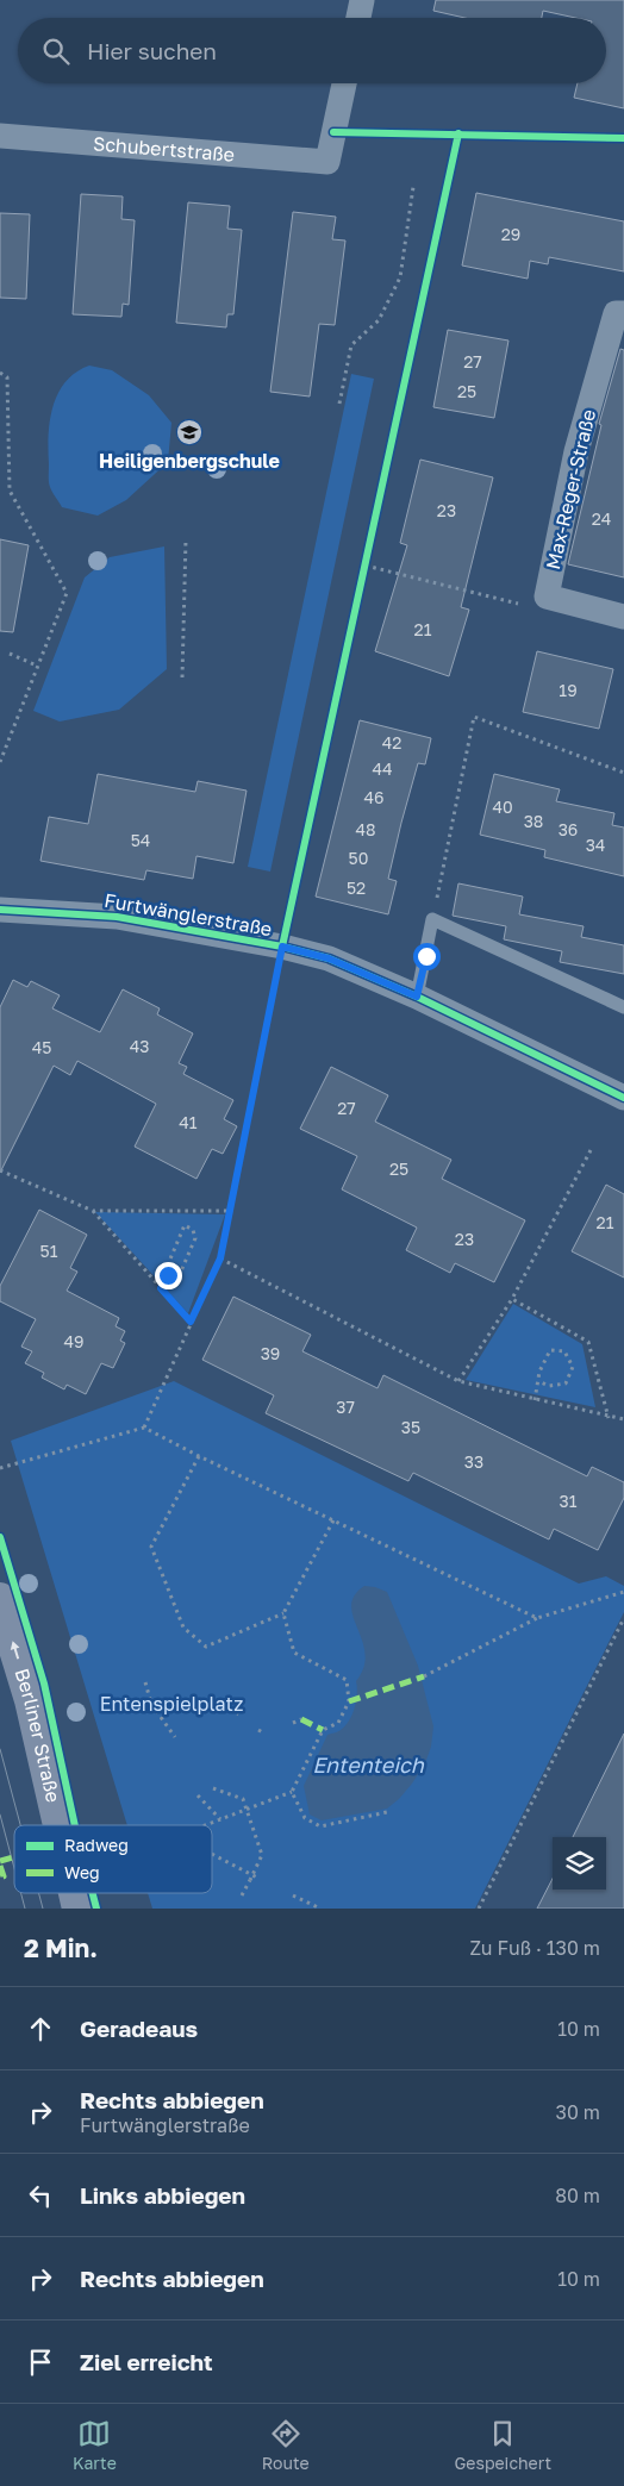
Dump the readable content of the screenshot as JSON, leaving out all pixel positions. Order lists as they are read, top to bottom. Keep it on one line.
{"streets":{"main road":["Berliner Straße"],"street":["Schubertstraße","Max-Reger-Straße","Furtwänglerstraße"]},"one_way":["Berliner Straße"],"water":["Ententeich"],"parks":["Entenspielplatz"],"places":{"school or university":["Heiligenbergschule"]},"house_numbers":["29","27","25","23","24","21","19","42","44","46","40","38","48","36","54","34","50","52","43","45","27","41","25","21","23","51","49","39","37","35","33","31"],"legend":["Radweg","Weg"],"page":{"search":"Hier suchen","heading":["2 Min.","Zu Fuß · 130 m"],"list":[["Geradeaus","10 m"],["Rechts abbiegen","Furtwänglerstraße","30 m"],["Links abbiegen","80 m"],["Rechts abbiegen","10 m"],"Ziel erreicht"],"nav":["Karte","Route","Gespeichert"]}}
